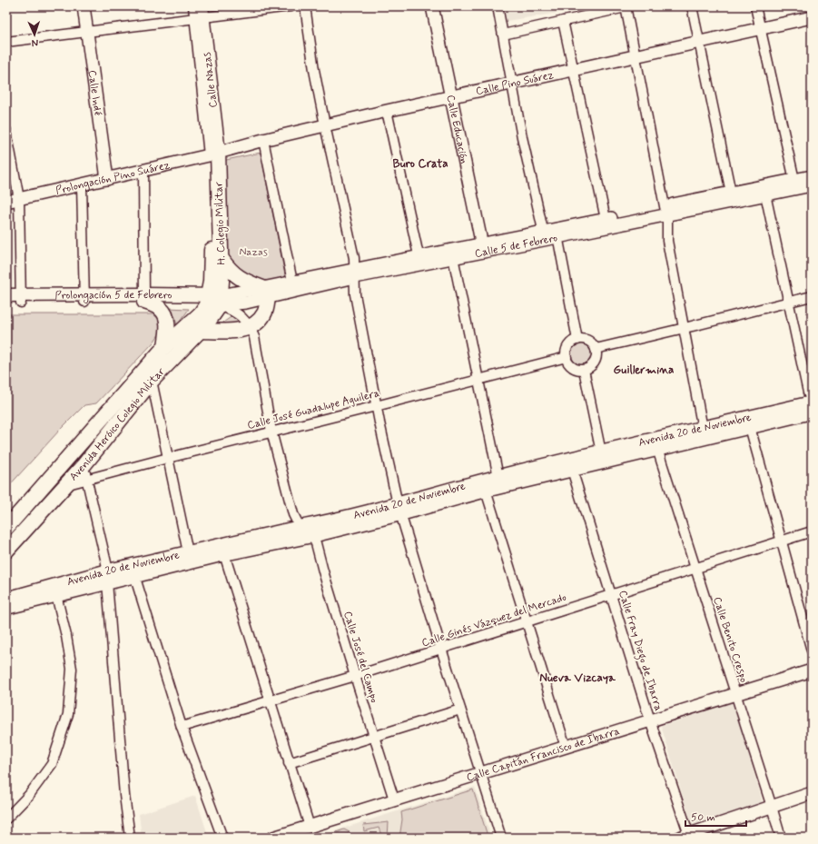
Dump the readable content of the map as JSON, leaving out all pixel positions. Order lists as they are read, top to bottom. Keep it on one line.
{"streets":{"main road":["Calle Nazas","H. Colegio Militar","Prolongación 5 de Febrero","Avenida Heróico Colegio Militar","Avenida 20 de Noviembre"],"street":["Calle Pino Suárez","Calle Indé","Calle Educación","Prolongación Pino Suárez","Calle 5 de Febrero","Calle José Guadalupe Aguilera","Calle Ginés Vázquez del Mercado","Calle Benito Crespo","Calle Fray Diego de Ibarra","Calle José del Campo","Calle Capitán Francisco de Ibarra"]},"crossings":[["Calle Nazas","Calle Pino Suárez"],["Calle Nazas","Prolongación Pino Suárez"],["Calle Nazas","H. Colegio Militar"],["Calle Pino Suárez","Calle Educación"],["Calle Pino Suárez","Prolongación Pino Suárez"],["Calle Pino Suárez","H. Colegio Militar"],["Calle Indé","Prolongación Pino Suárez"],["Calle Educación","Calle 5 de Febrero"],["Prolongación Pino Suárez","H. Colegio Militar"],["H. Colegio Militar","Calle 5 de Febrero"],["H. Colegio Militar","Prolongación 5 de Febrero"],["H. Colegio Militar","Avenida Heróico Colegio Militar"],["Calle 5 de Febrero","Prolongación 5 de Febrero"],["Calle 5 de Febrero","Avenida Heróico Colegio Militar"],["Prolongación 5 de Febrero","Avenida Heróico Colegio Militar"],["Calle José Guadalupe Aguilera","Avenida Heróico Colegio Militar"],["Avenida 20 de Noviembre","Calle Benito Crespo"],["Avenida 20 de Noviembre","Calle Fray Diego de Ibarra"],["Avenida 20 de Noviembre","Calle José del Campo"],["Calle Ginés Vázquez del Mercado","Calle Benito Crespo"],["Calle Ginés Vázquez del Mercado","Calle Fray Diego de Ibarra"],["Calle Ginés Vázquez del Mercado","Calle José del Campo"],["Calle Benito Crespo","Calle Capitán Francisco de Ibarra"],["Calle Fray Diego de Ibarra","Calle Capitán Francisco de Ibarra"],["Calle José del Campo","Calle Capitán Francisco de Ibarra"]],"districts":["Buro Crata","Guillermina","Nueva Vizcaya"],"parks":["Nazas"],"scale_bar":"50 m","north":"bottom"}
